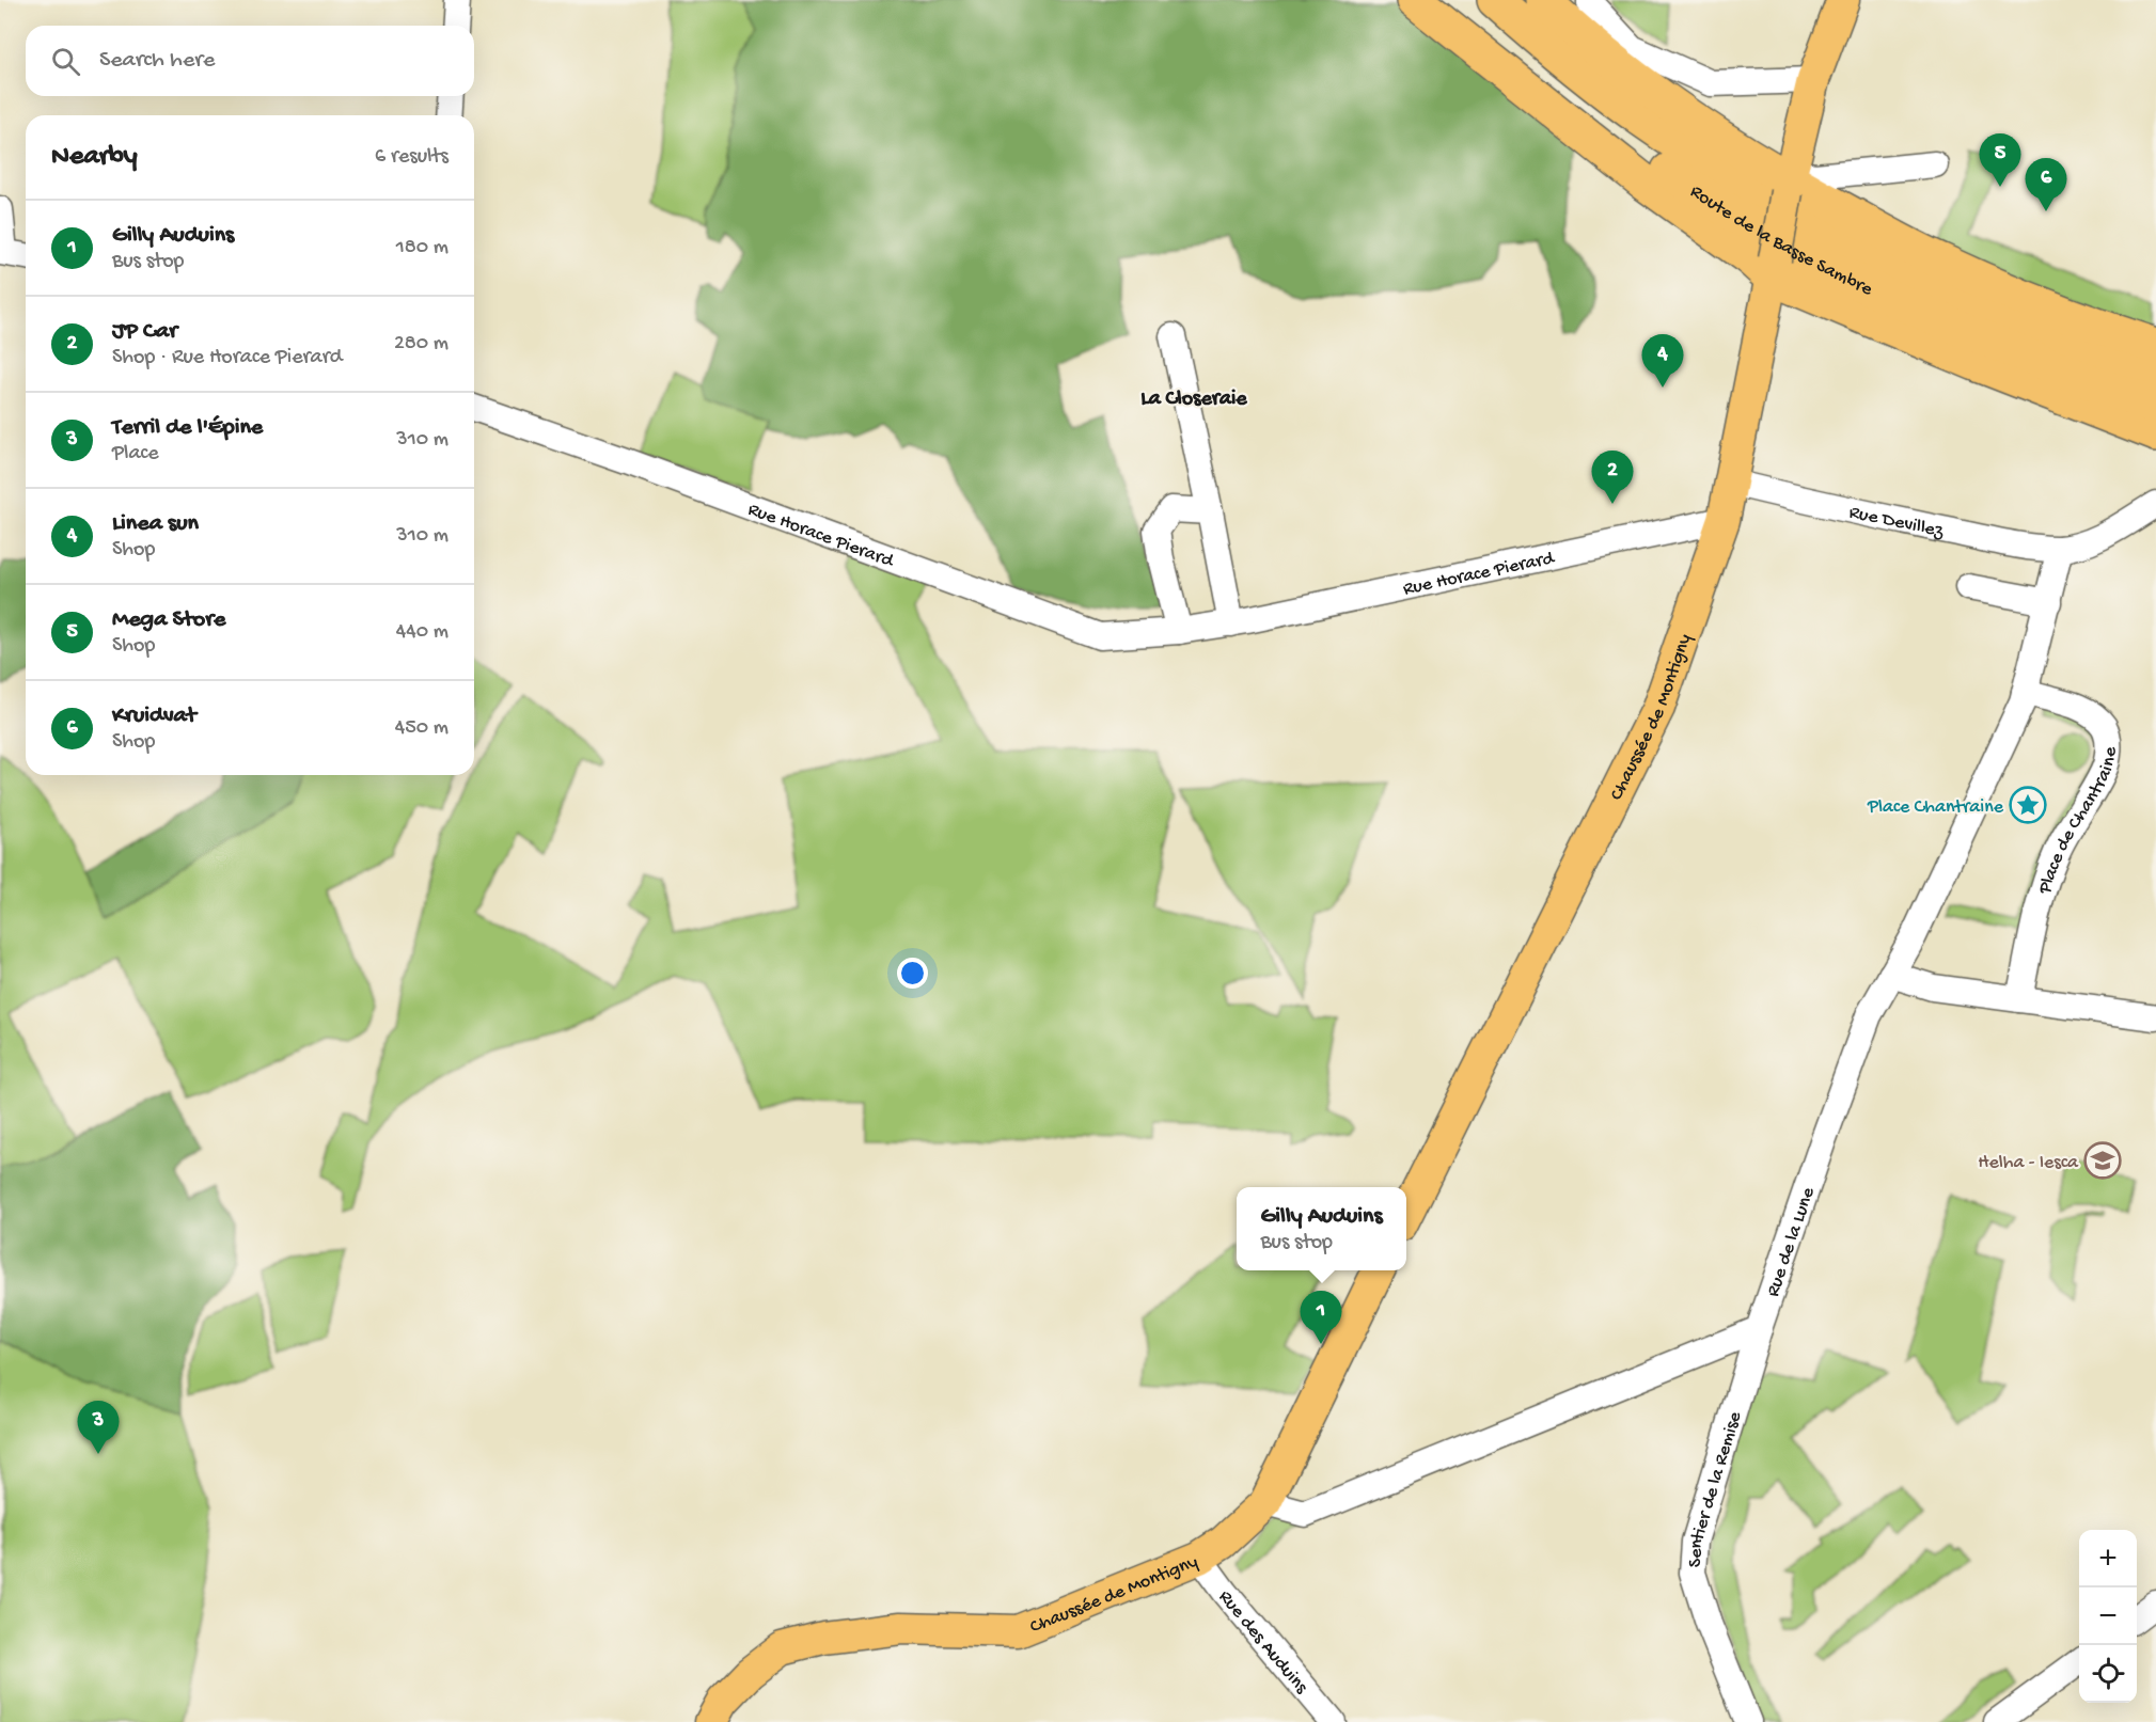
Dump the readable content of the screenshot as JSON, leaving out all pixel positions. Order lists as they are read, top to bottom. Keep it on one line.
{"streets":{"highway":["Route de la Basse Sambre"],"main road":["Chaussée de Montigny"],"street":["Rue Devillez","Rue Horace Pierard","Place de Chantraine","Rue de la Lune","Sentier de la Remise","Rue des Auduins"]},"crossings":[["Rue Devillez","Chaussée de Montigny"],["Rue Horace Pierard","Chaussée de Montigny"],["Chaussée de Montigny","Rue des Auduins"],["Place de Chantraine","Rue de la Lune"],["Rue de la Lune","Sentier de la Remise"]],"districts":["La Closeraie"],"places":{"place":["Place Chantraine"],"school or university":["Helha - Iesca"]},"page":{"search":"Search here","heading":["Nearby","6 results"],"pins":["5","6","4","2","1","3"],"list":[{"mark":"1","name":"Gilly Auduins","note":"Bus stop","value":"180 m"},{"mark":"2","name":"JP Car","note":"Shop · Rue Horace Pierard","value":"280 m"},{"mark":"3","name":"Terril de l'Épine","note":"Place","value":"310 m"},{"mark":"4","name":"Linea sun","note":"Shop","value":"310 m"},{"mark":"5","name":"Mega Store","note":"Shop","value":"440 m"},{"mark":"6","name":"Kruidvat","note":"Shop","value":"450 m"}],"popup":["Gilly Auduins","Bus stop"],"map_buttons":["+","−"]}}
